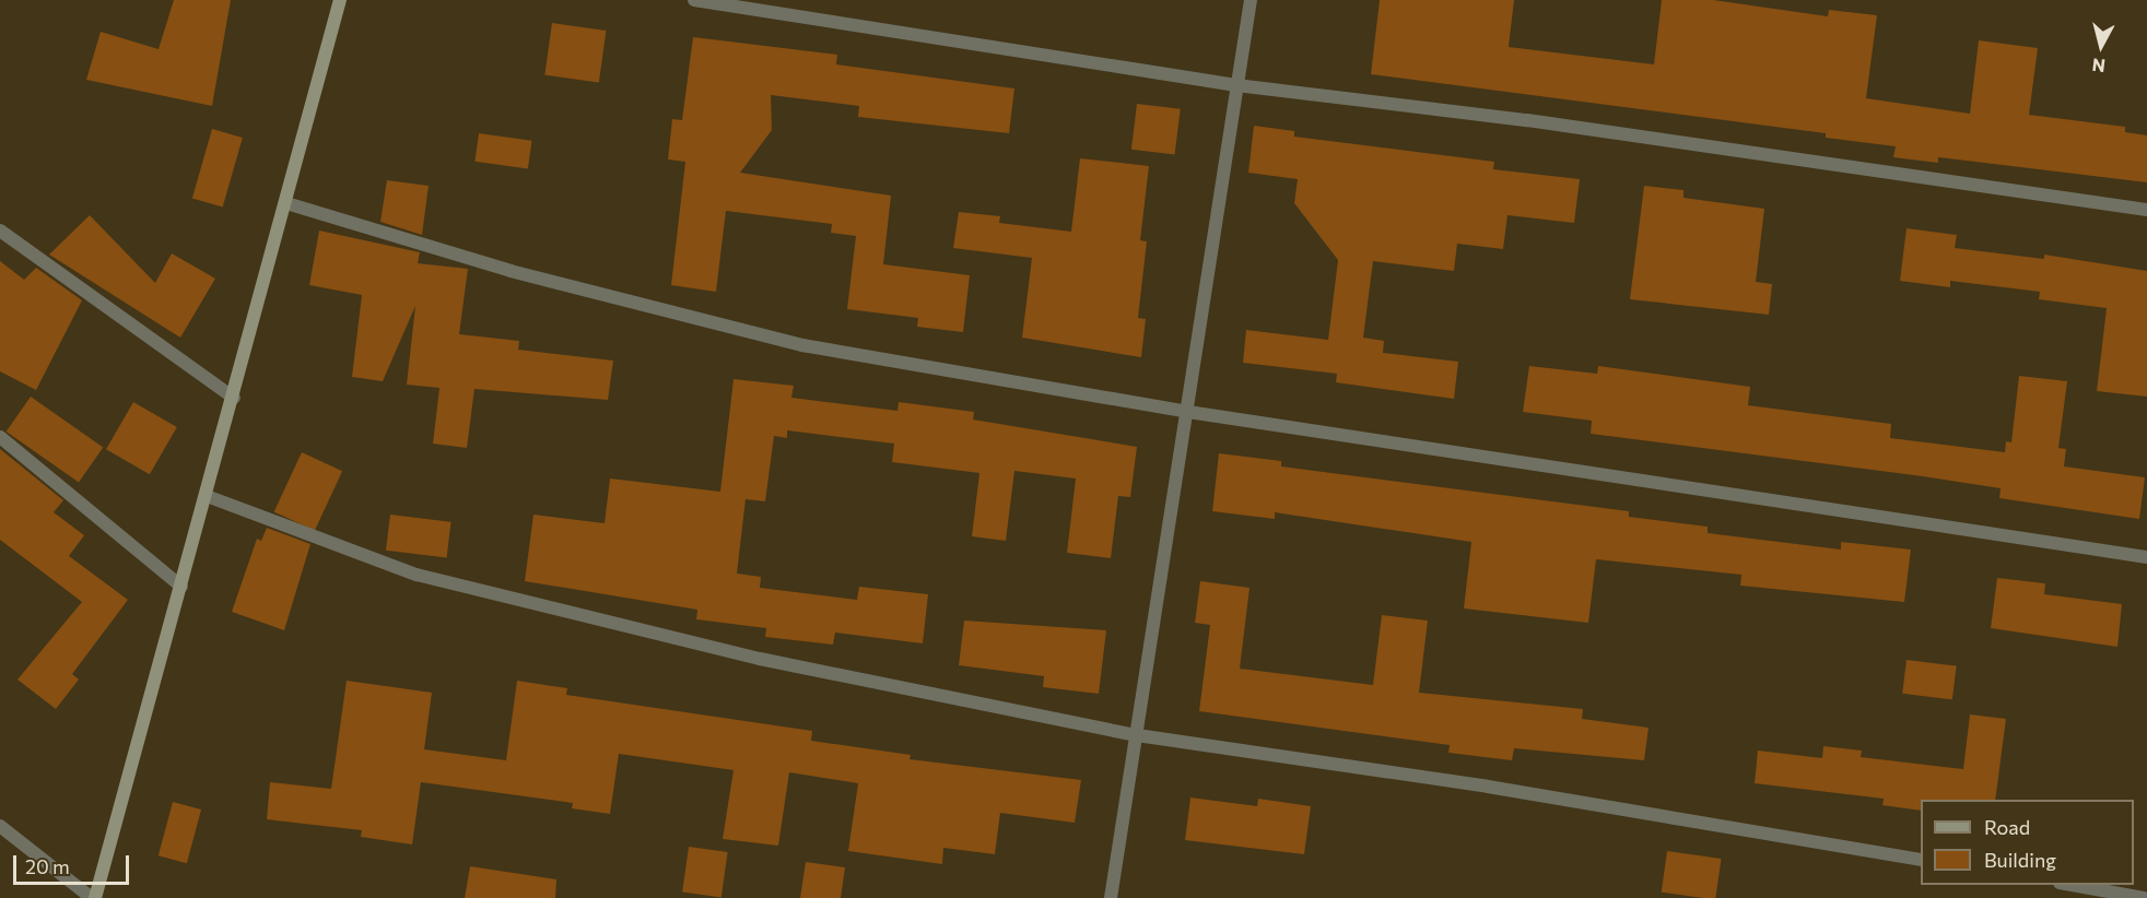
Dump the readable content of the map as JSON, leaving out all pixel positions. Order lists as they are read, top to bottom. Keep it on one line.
{"legend":["Road","Building"],"scale_bar":"20 m","north":"bottom"}
